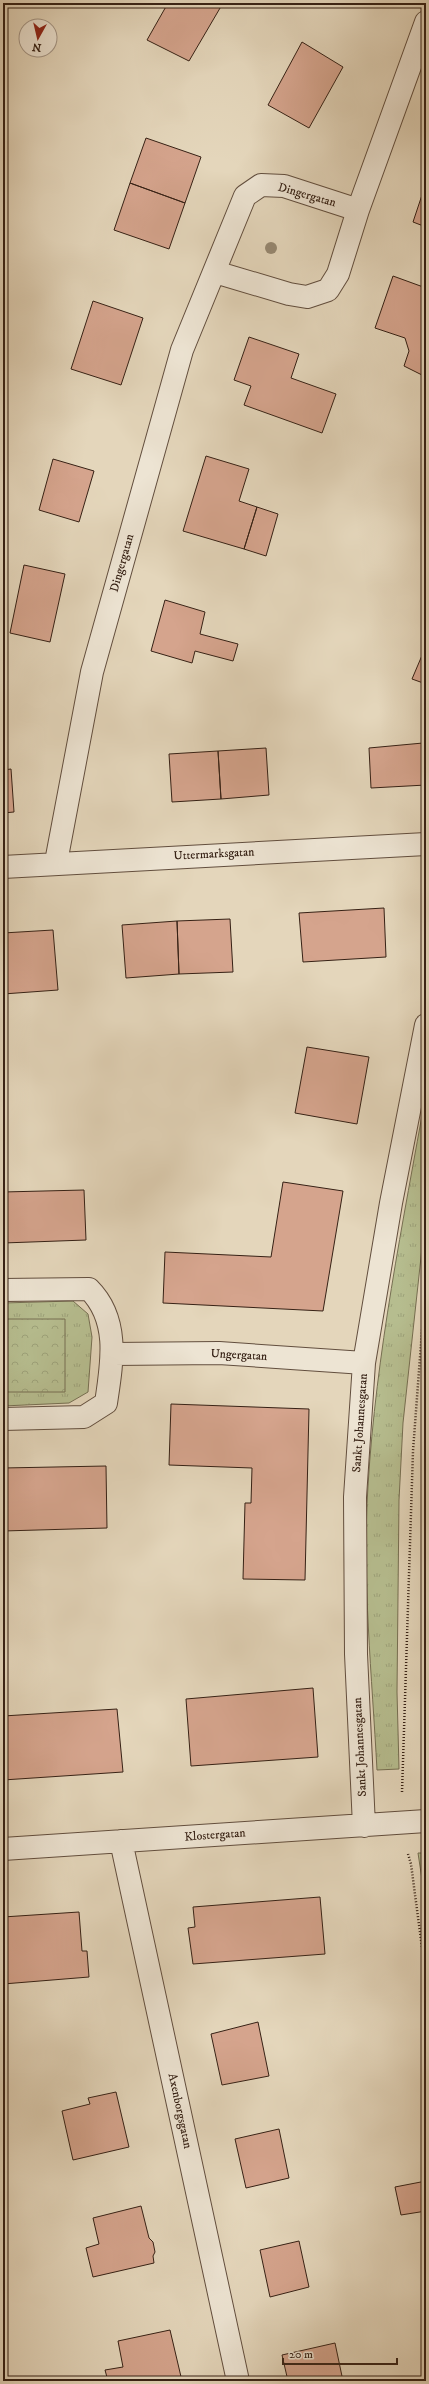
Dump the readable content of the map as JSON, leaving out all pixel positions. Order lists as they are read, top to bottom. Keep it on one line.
{"streets":{"street":["Dingergatan","Uttermarksgatan","Ungergatan","Sankt Johannesgatan","Klostergatan","Axenborgsgatan"]},"crossings":[["Dingergatan","Uttermarksgatan"],["Ungergatan","Sankt Johannesgatan"],["Sankt Johannesgatan","Klostergatan"],["Klostergatan","Axenborgsgatan"]],"scale_bar":"20 m","north":"bottom"}
